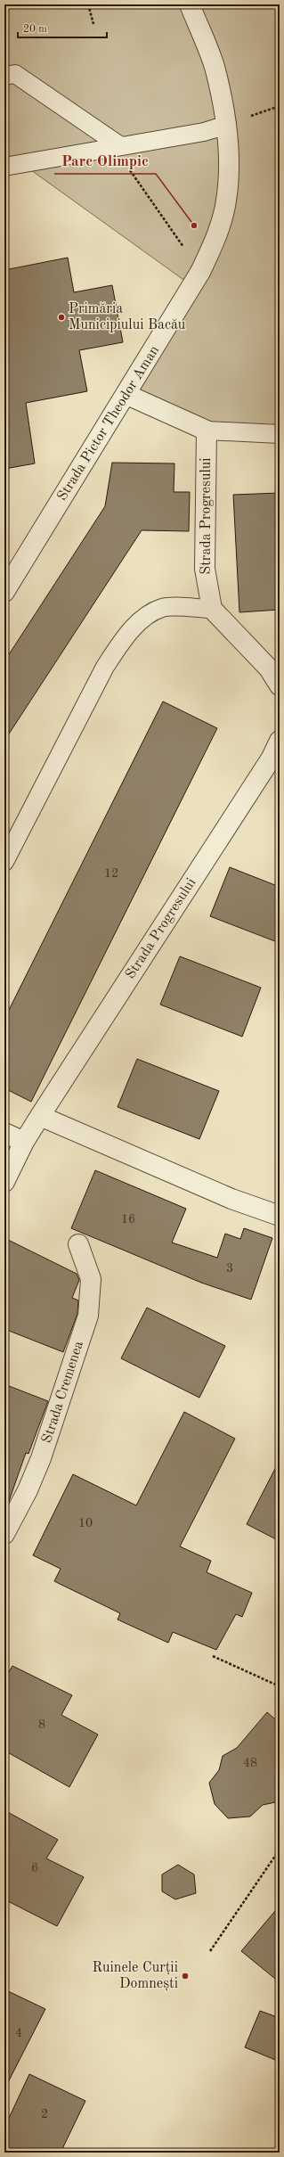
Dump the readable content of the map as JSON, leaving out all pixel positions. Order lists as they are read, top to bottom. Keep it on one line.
{"streets":{"street":["Strada Pictor Theodor Aman","Strada Progresului","Strada Cremenea"]},"places":["Parc Olimpic","Primăria Municipiului Bacău","Ruinele Curții Domnești"],"house_numbers":["12","16","3","10","8","48","6","4","2"],"scale_bar":"20 m"}
